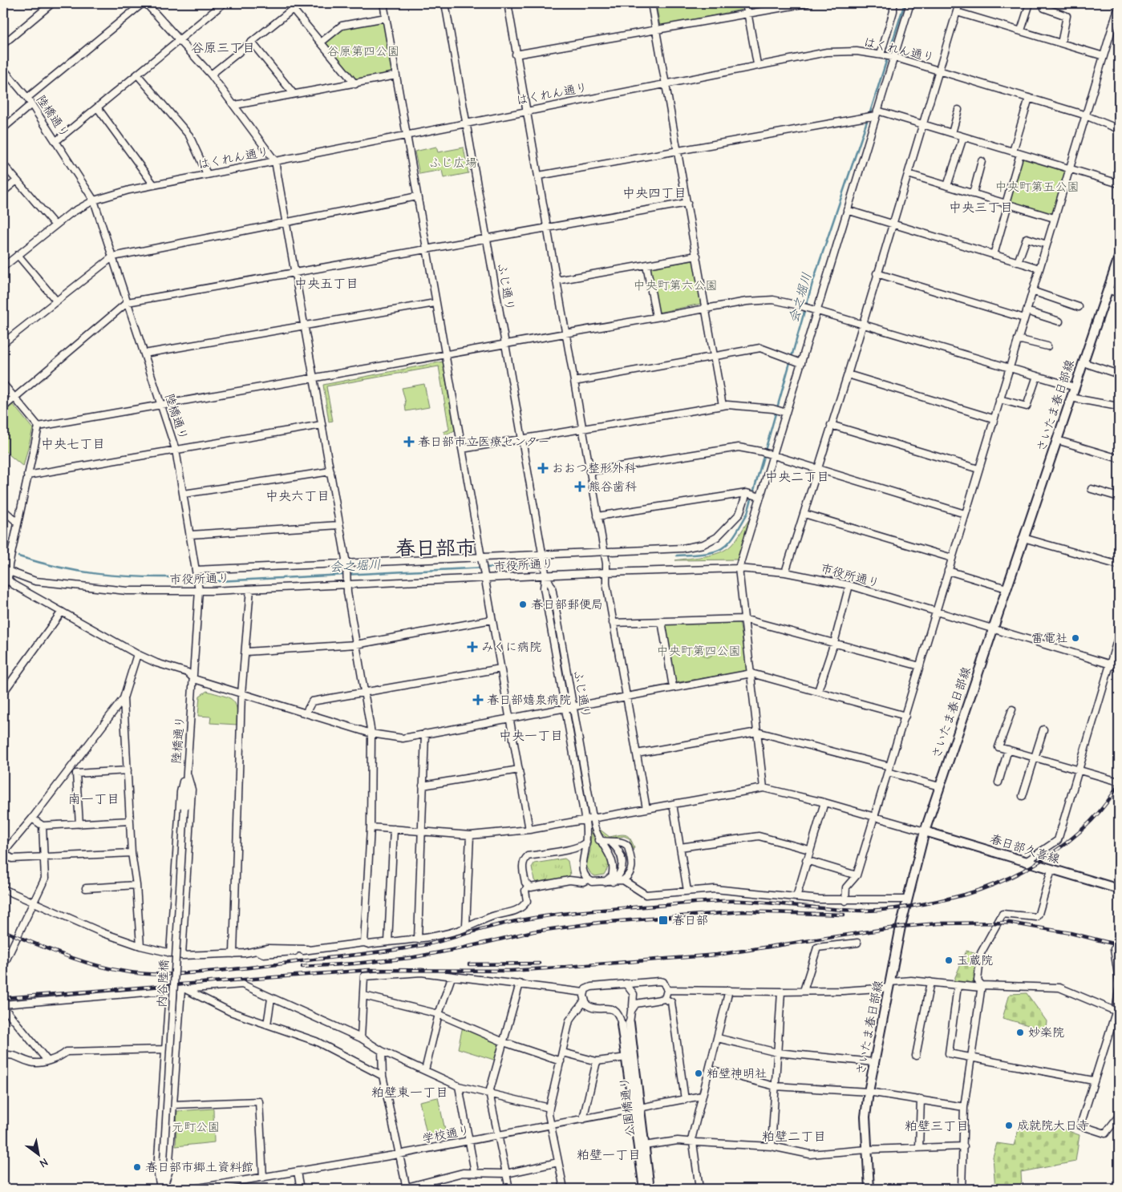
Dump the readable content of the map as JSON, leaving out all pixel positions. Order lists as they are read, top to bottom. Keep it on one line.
{"streets":{"main road":["さいたま春日部線","春日部久喜線","公園橋通り"],"street":["はくれん通り","陸橋通り","ふじ通り","市役所通り","内谷陸橋","学校通り"]},"crossings":[["はくれん通り","陸橋通り"],["はくれん通り","ふじ通り"],["陸橋通り","市役所通り"],["陸橋通り","内谷陸橋"],["ふじ通り","市役所通り"],["さいたま春日部線","市役所通り"],["さいたま春日部線","春日部久喜線"],["公園橋通り","学校通り"]],"districts":["谷原三丁目","中央四丁目","中央三丁目","中央五丁目","中央七丁目","中央二丁目","中央六丁目","春日部市","中央一丁目","南一丁目","粕壁東一丁目","粕壁三丁目","粕壁二丁目","粕壁一丁目"],"water":["会之堀川"],"parks":["谷原第四公園","ふじ広場","中央町第五公園","中央町第六公園","中央町第四公園","元町公園"],"places":{"health":["春日部市立医療センター","おおつ整形外科","熊谷歯科","みくに病院","春日部嬉泉病院"],"other":["春日部郵便局","雷電社","玉蔵院","妙楽院","粕壁神明社","成就院大日寺","春日部市郷土資料館"],"transit":["春日部"]},"north":"bottom right"}
